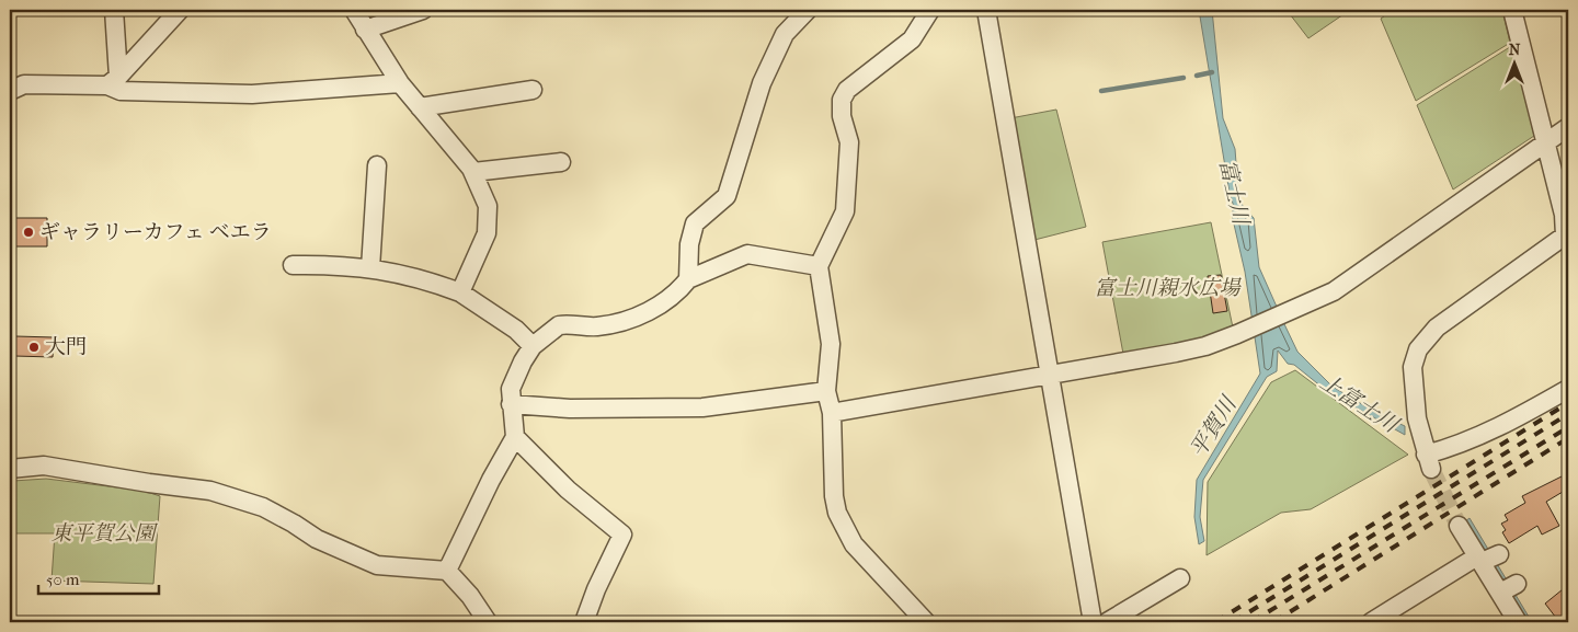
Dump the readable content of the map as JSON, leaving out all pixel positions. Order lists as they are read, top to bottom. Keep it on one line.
{"water":["富士川","上富士川","平賀川"],"parks":["富士川親水広場","東平賀公園"],"places":["ギャラリーカフェ ベエラ","大門"],"scale_bar":"50 m","north":"top"}
